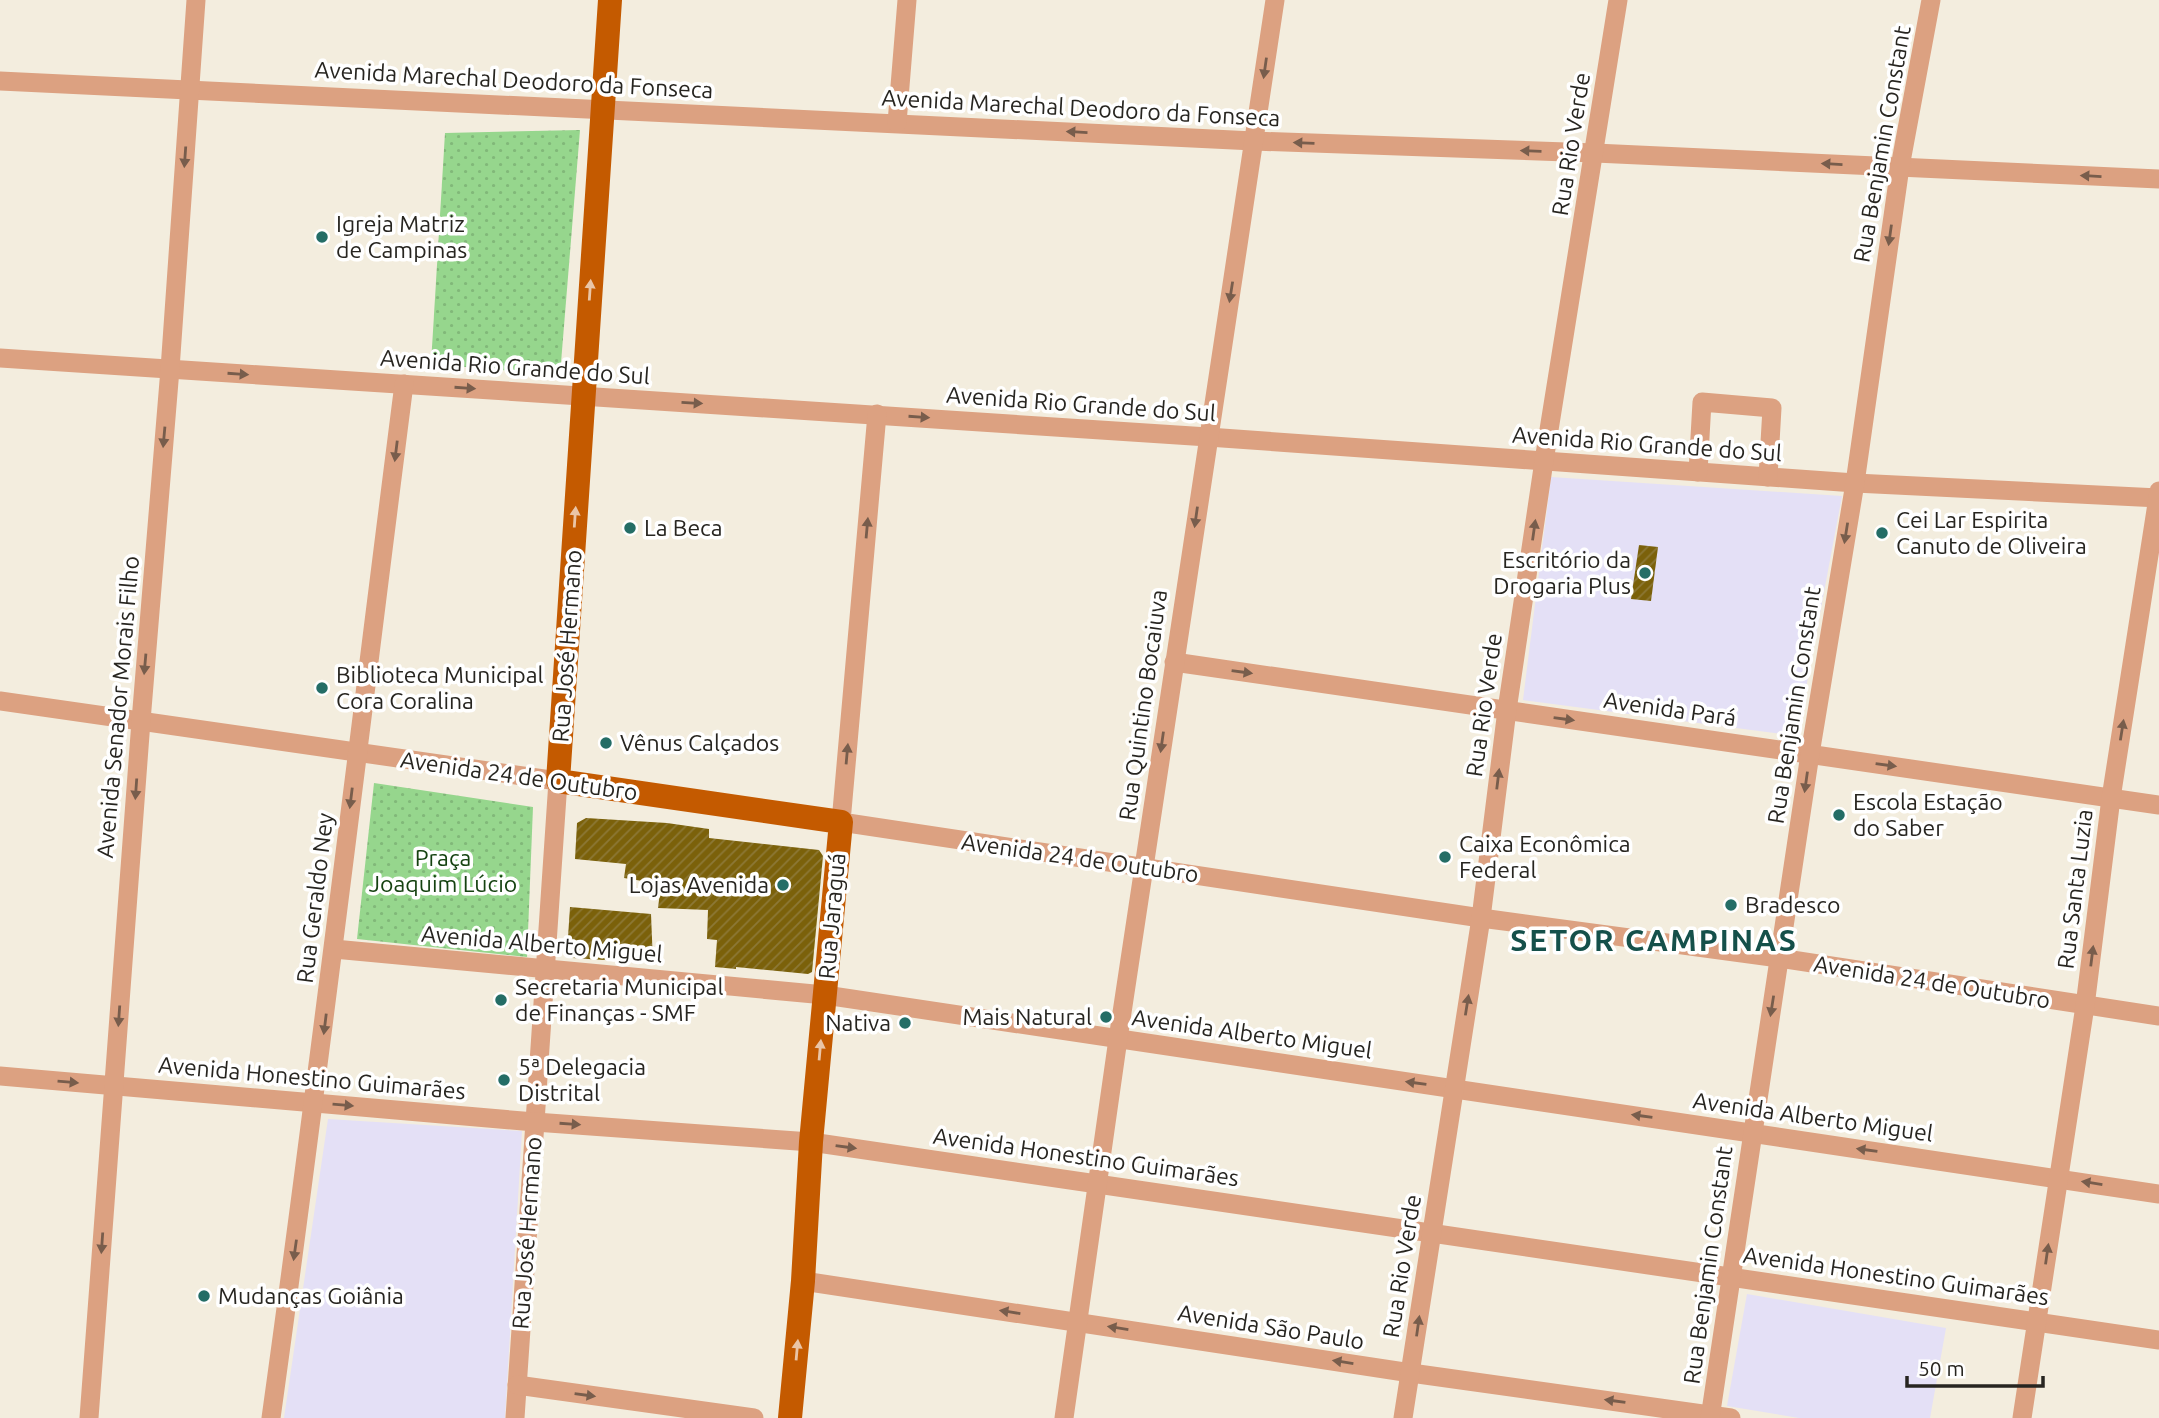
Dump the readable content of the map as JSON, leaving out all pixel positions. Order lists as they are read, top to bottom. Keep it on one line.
{"streets":{"main road":["Rua José Hermano","Avenida 24 de Outubro","Rua Jaraguá"],"street":["Avenida Marechal Deodoro da Fonseca","Rua Rio Verde","Rua Benjamin Constant","Avenida Rio Grande do Sul","Rua Quintino Bocaiuva","Avenida Senador Morais Filho","Avenida Pará","Rua Santa Luzia","Rua Geraldo Ney","Avenida Alberto Miguel","Avenida Honestino Guimarães","Avenida São Paulo"]},"crossings":[["Avenida Marechal Deodoro da Fonseca","Rua Rio Verde"],["Avenida Marechal Deodoro da Fonseca","Rua Benjamin Constant"],["Avenida Marechal Deodoro da Fonseca","Rua José Hermano"],["Avenida Marechal Deodoro da Fonseca","Rua Quintino Bocaiuva"],["Avenida Marechal Deodoro da Fonseca","Avenida Senador Morais Filho"],["Rua Rio Verde","Avenida Rio Grande do Sul"],["Rua Rio Verde","Avenida Pará"],["Rua Rio Verde","Avenida 24 de Outubro"],["Rua Rio Verde","Avenida Alberto Miguel"],["Rua Rio Verde","Avenida Honestino Guimarães"],["Rua Rio Verde","Avenida São Paulo"],["Rua Benjamin Constant","Avenida Rio Grande do Sul"],["Rua Benjamin Constant","Avenida Pará"],["Rua Benjamin Constant","Avenida 24 de Outubro"],["Rua Benjamin Constant","Avenida Alberto Miguel"],["Rua Benjamin Constant","Avenida Honestino Guimarães"],["Rua Benjamin Constant","Avenida São Paulo"],["Avenida Rio Grande do Sul","Rua José Hermano"],["Avenida Rio Grande do Sul","Rua Quintino Bocaiuva"],["Avenida Rio Grande do Sul","Avenida Senador Morais Filho"],["Avenida Rio Grande do Sul","Rua Santa Luzia"],["Avenida Rio Grande do Sul","Rua Geraldo Ney"],["Avenida Rio Grande do Sul","Rua Jaraguá"],["Rua José Hermano","Avenida 24 de Outubro"],["Rua José Hermano","Avenida Alberto Miguel"],["Rua José Hermano","Avenida Honestino Guimarães"],["Rua Quintino Bocaiuva","Avenida Pará"],["Rua Quintino Bocaiuva","Avenida 24 de Outubro"],["Rua Quintino Bocaiuva","Avenida Alberto Miguel"],["Rua Quintino Bocaiuva","Avenida Honestino Guimarães"],["Rua Quintino Bocaiuva","Avenida São Paulo"],["Avenida Senador Morais Filho","Avenida 24 de Outubro"],["Avenida Senador Morais Filho","Avenida Honestino Guimarães"],["Avenida Pará","Rua Santa Luzia"],["Avenida 24 de Outubro","Rua Santa Luzia"],["Avenida 24 de Outubro","Rua Geraldo Ney"],["Avenida 24 de Outubro","Rua Jaraguá"],["Rua Santa Luzia","Avenida Alberto Miguel"],["Rua Santa Luzia","Avenida Honestino Guimarães"],["Rua Geraldo Ney","Avenida Alberto Miguel"],["Rua Geraldo Ney","Avenida Honestino Guimarães"],["Rua Jaraguá","Avenida Alberto Miguel"],["Rua Jaraguá","Avenida Honestino Guimarães"],["Rua Jaraguá","Avenida São Paulo"]],"one_way":["Avenida Marechal Deodoro da Fonseca","Rua Rio Verde","Rua Benjamin Constant","Avenida Rio Grande do Sul","Rua José Hermano","Rua Quintino Bocaiuva","Avenida Senador Morais Filho","Avenida Pará","Rua Santa Luzia","Rua Geraldo Ney","Rua Jaraguá","Avenida Alberto Miguel","Avenida Honestino Guimarães","Avenida São Paulo"],"districts":["SETOR CAMPINAS"],"parks":["Praça Joaquim Lúcio"],"places":["Igreja Matriz de Campinas","La Beca","Cei Lar Espirita Canuto de Oliveira","Escritório da Drogaria Plus","Biblioteca Municipal Cora Coralina","Vênus Calçados","Escola Estação do Saber","Caixa Econômica Federal","Lojas Avenida","Bradesco","Secretaria Municipal de Finanças - SMF","Mais Natural","Nativa","5ª Delegacia Distrital","Mudanças Goiânia"],"scale_bar":"50 m"}
